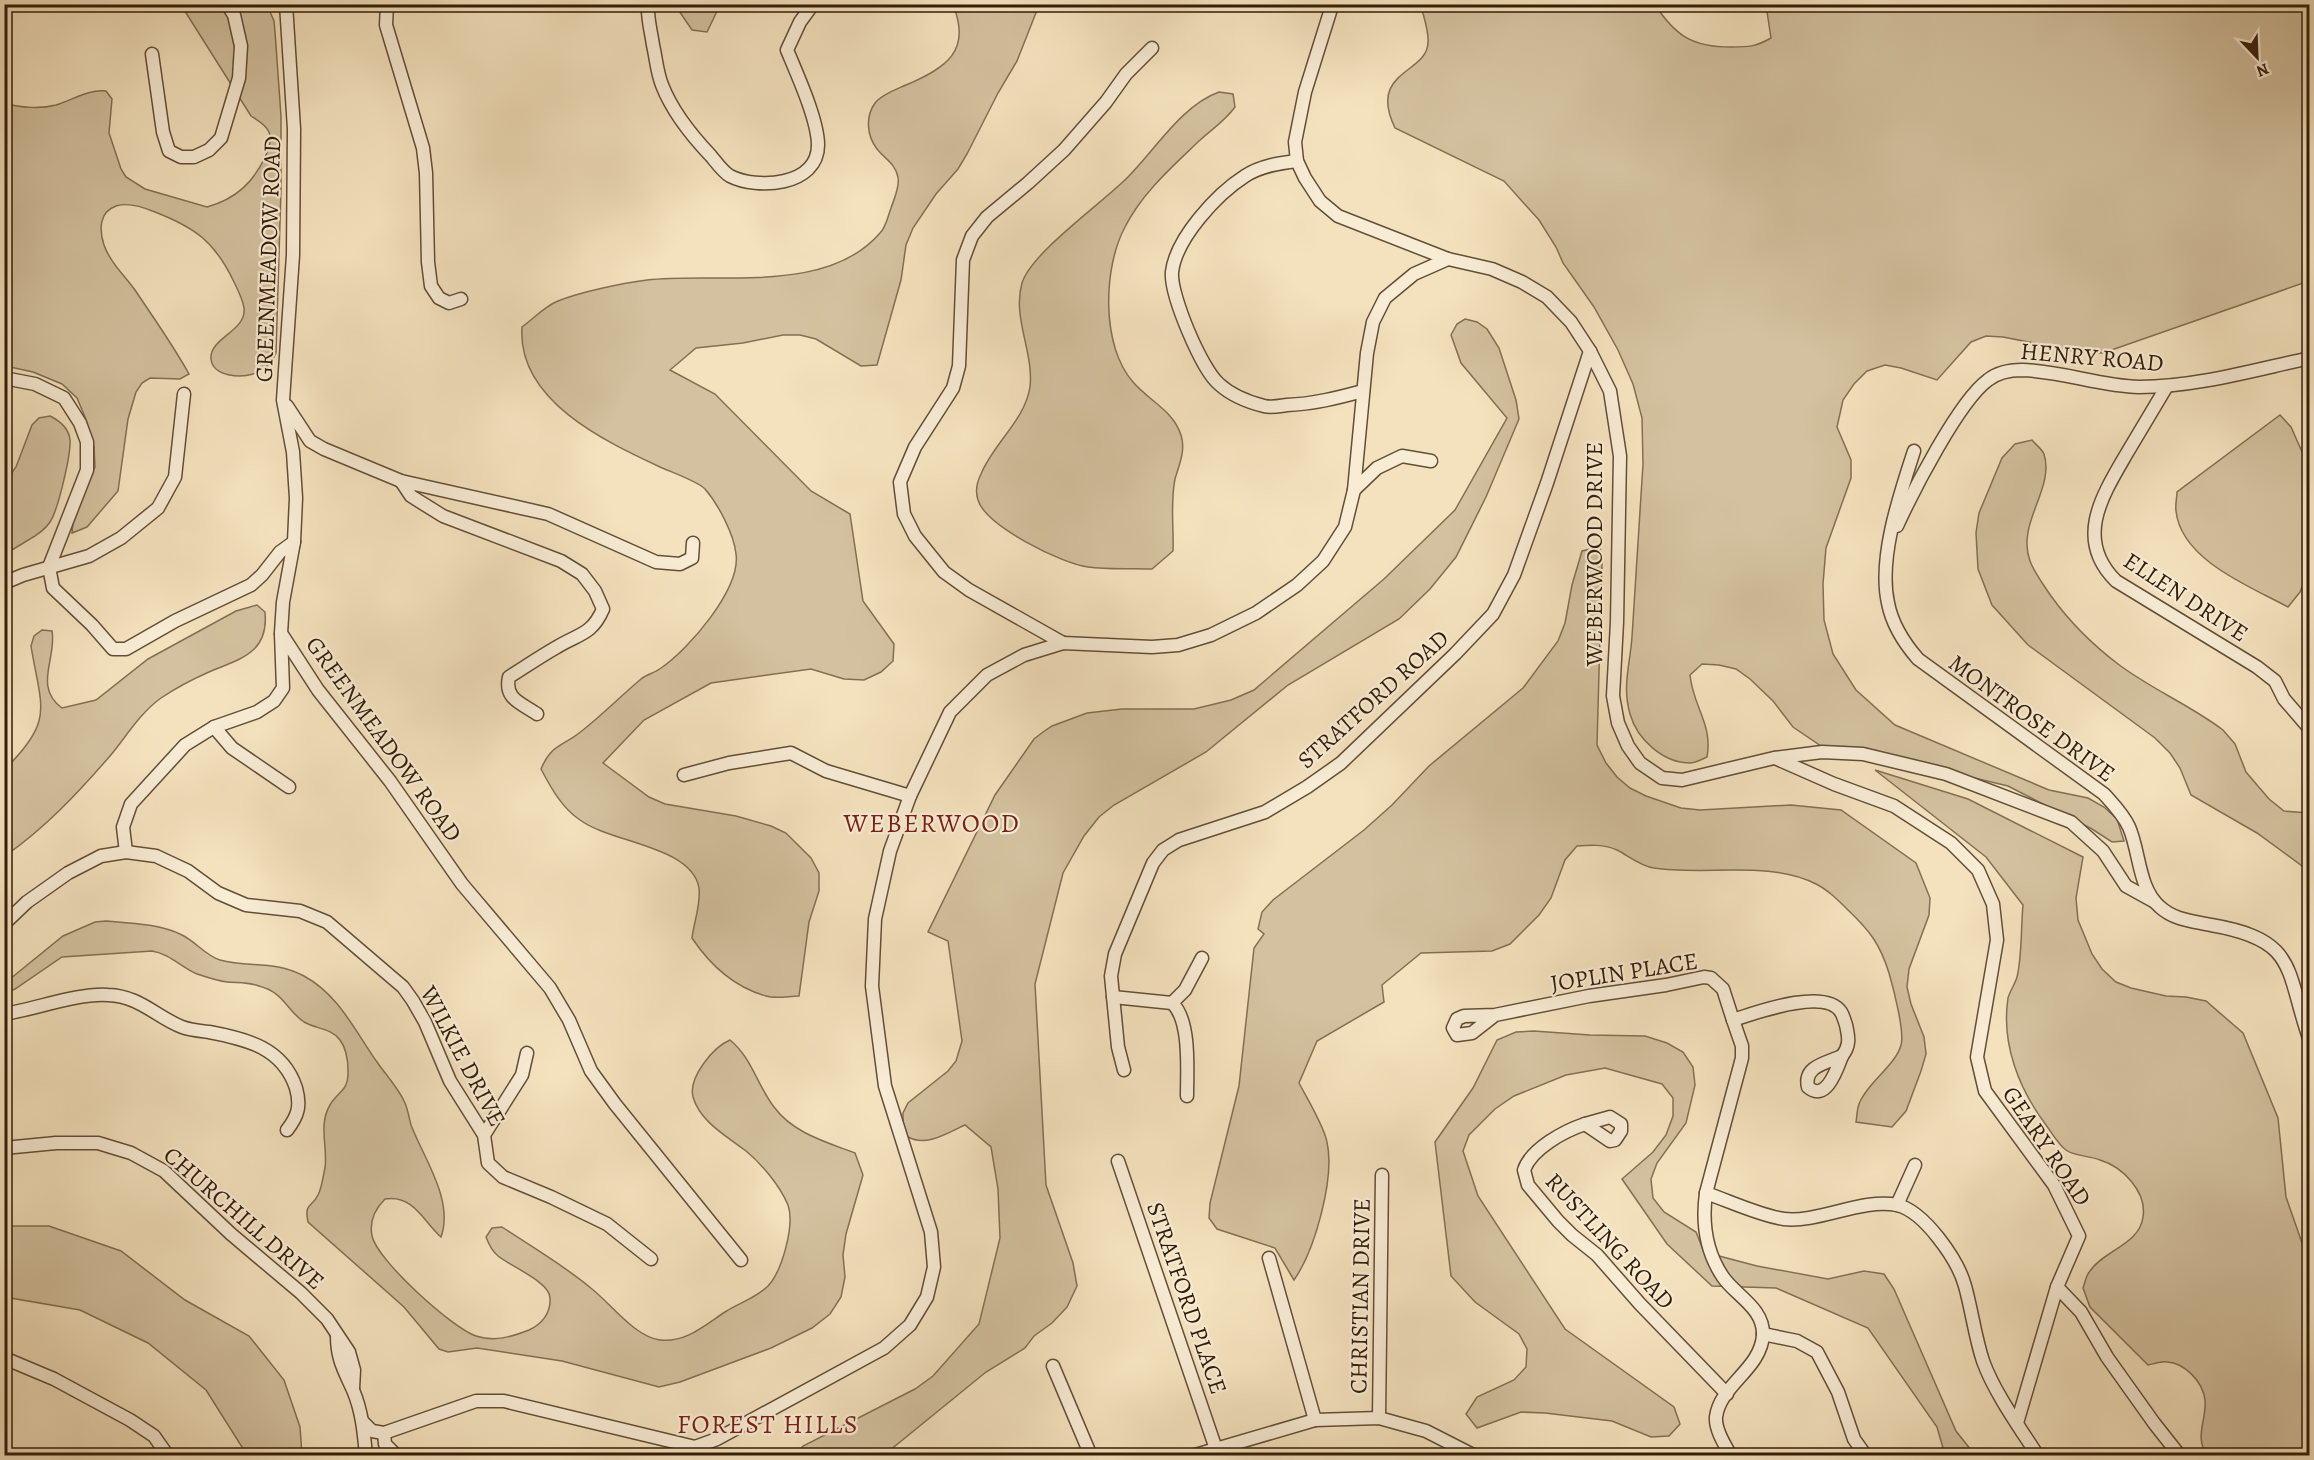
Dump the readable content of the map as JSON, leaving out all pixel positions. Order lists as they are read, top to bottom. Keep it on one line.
{"streets":{"street":["GREENMEADOW ROAD","HENRY ROAD","WEBERWOOD DRIVE","ELLEN DRIVE","STRATFORD ROAD","MONTROSE DRIVE","JOPLIN PLACE","WILKIE DRIVE","GEARY ROAD","CHURCHILL DRIVE","RUSTLING ROAD","CHRISTIAN DRIVE","STRATFORD PLACE"]},"crossings":[["HENRY ROAD","ELLEN DRIVE"],["HENRY ROAD","MONTROSE DRIVE"],["WEBERWOOD DRIVE","STRATFORD ROAD"],["WEBERWOOD DRIVE","MONTROSE DRIVE"],["WEBERWOOD DRIVE","GEARY ROAD"]],"districts":["WEBERWOOD","FOREST HILLS"],"north":"bottom right"}
